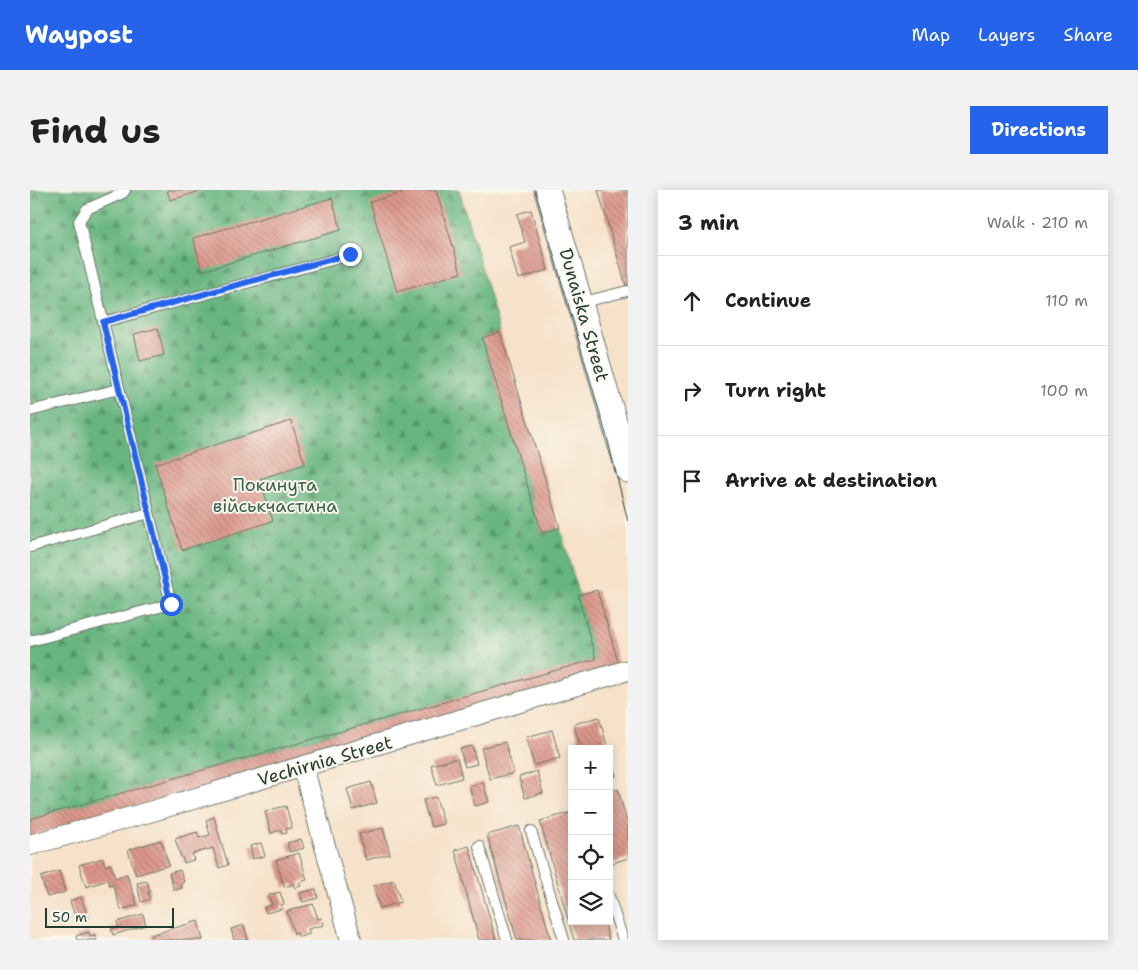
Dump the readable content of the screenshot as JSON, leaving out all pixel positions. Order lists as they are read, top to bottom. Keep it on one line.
{"streets":{"street":["Dunaiska Street","Vechirnia Street"]},"parks":["Покинута військчастина"],"scale_bar":"50 m","page":{"header":"Waypost","nav":["Map","Layers","Share"],"buttons":"Directions","title":"Find us","heading":["3 min","Walk · 210 m"],"list":[["Continue","110 m"],["Turn right","100 m"],"Arrive at destination"],"map_buttons":["+","−"],"scale":"50 m"}}
